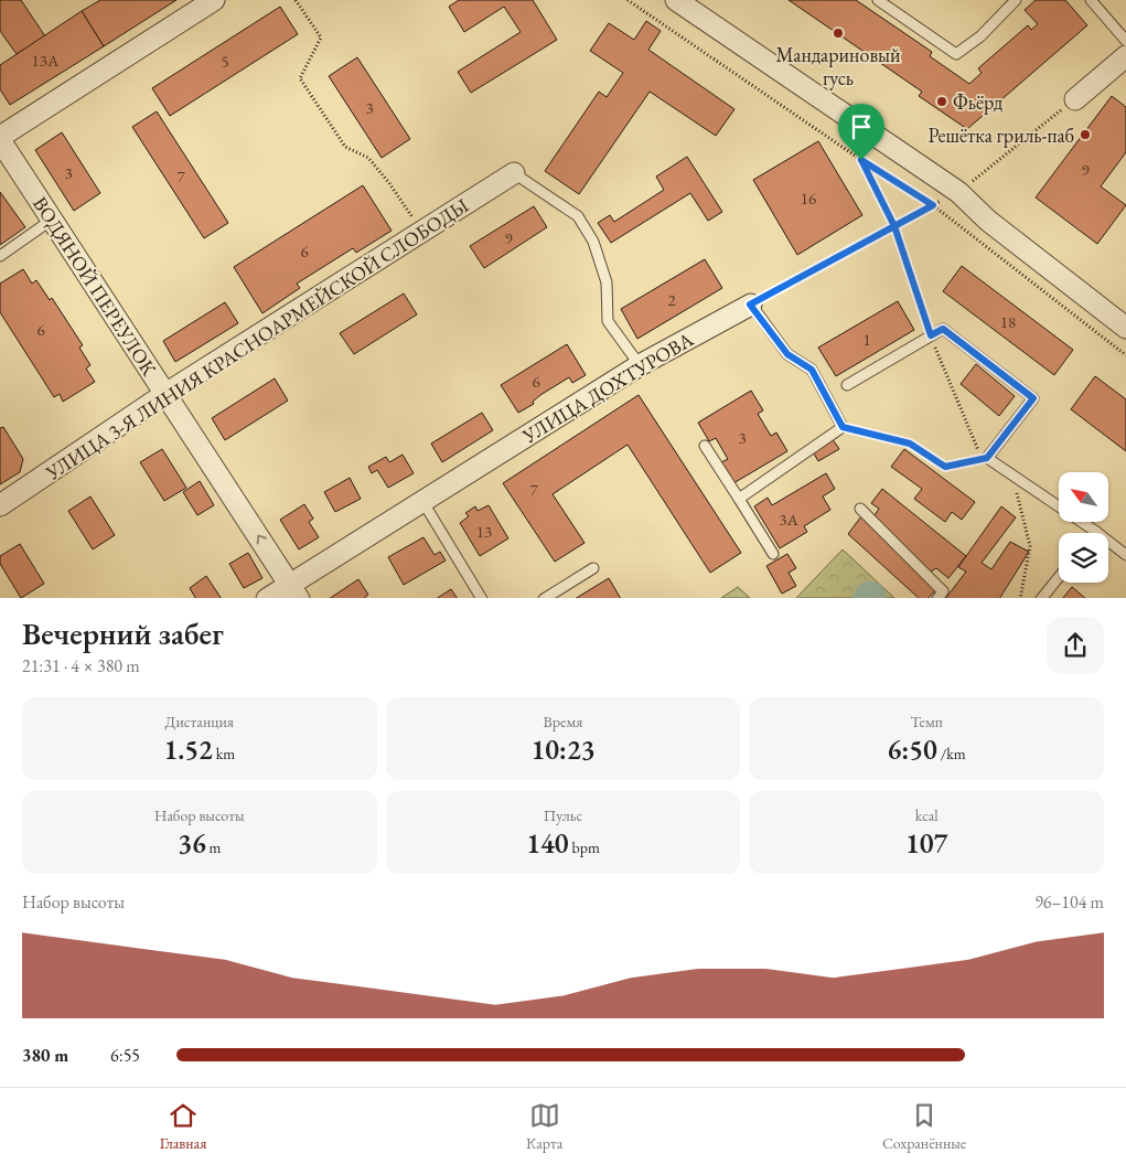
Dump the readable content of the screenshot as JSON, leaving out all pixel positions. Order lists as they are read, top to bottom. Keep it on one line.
{"streets":{"street":["ВОДЯНОЙ ПЕРЕУЛОК","УЛИЦА 3-Я ЛИНИЯ КРАСНОАРМЕЙСКОЙ СЛОБОДЫ","УЛИЦА ДОХТУРОВА"]},"crossings":[["ВОДЯНОЙ ПЕРЕУЛОК","УЛИЦА 3-Я ЛИНИЯ КРАСНОАРМЕЙСКОЙ СЛОБОДЫ"],["ВОДЯНОЙ ПЕРЕУЛОК","УЛИЦА ДОХТУРОВА"]],"one_way":["ВОДЯНОЙ ПЕРЕУЛОК"],"places":["Мандариновый гусь","Фьёрд","Решётка гриль-паб"],"house_numbers":["13А","5","3","9","3","7","16","9","6","2","18","6","1","6","3","7","3А","13"],"north":"top left","page":{"heading":["Вечерний забег","21:31 · 4 × 380 m"],"stats":[["Дистанция","1.52 km"],["Время","10:23"],["Темп","6:50 /km"],["Набор высоты","36 m"],["Пульс","140 bpm"],["kcal","107"]],"chart":["Набор высоты","96–104 m"],"list":[{"name":"380 m","note":"6:55"}],"tabs":["Главная","Карта","Сохранённые"]}}
